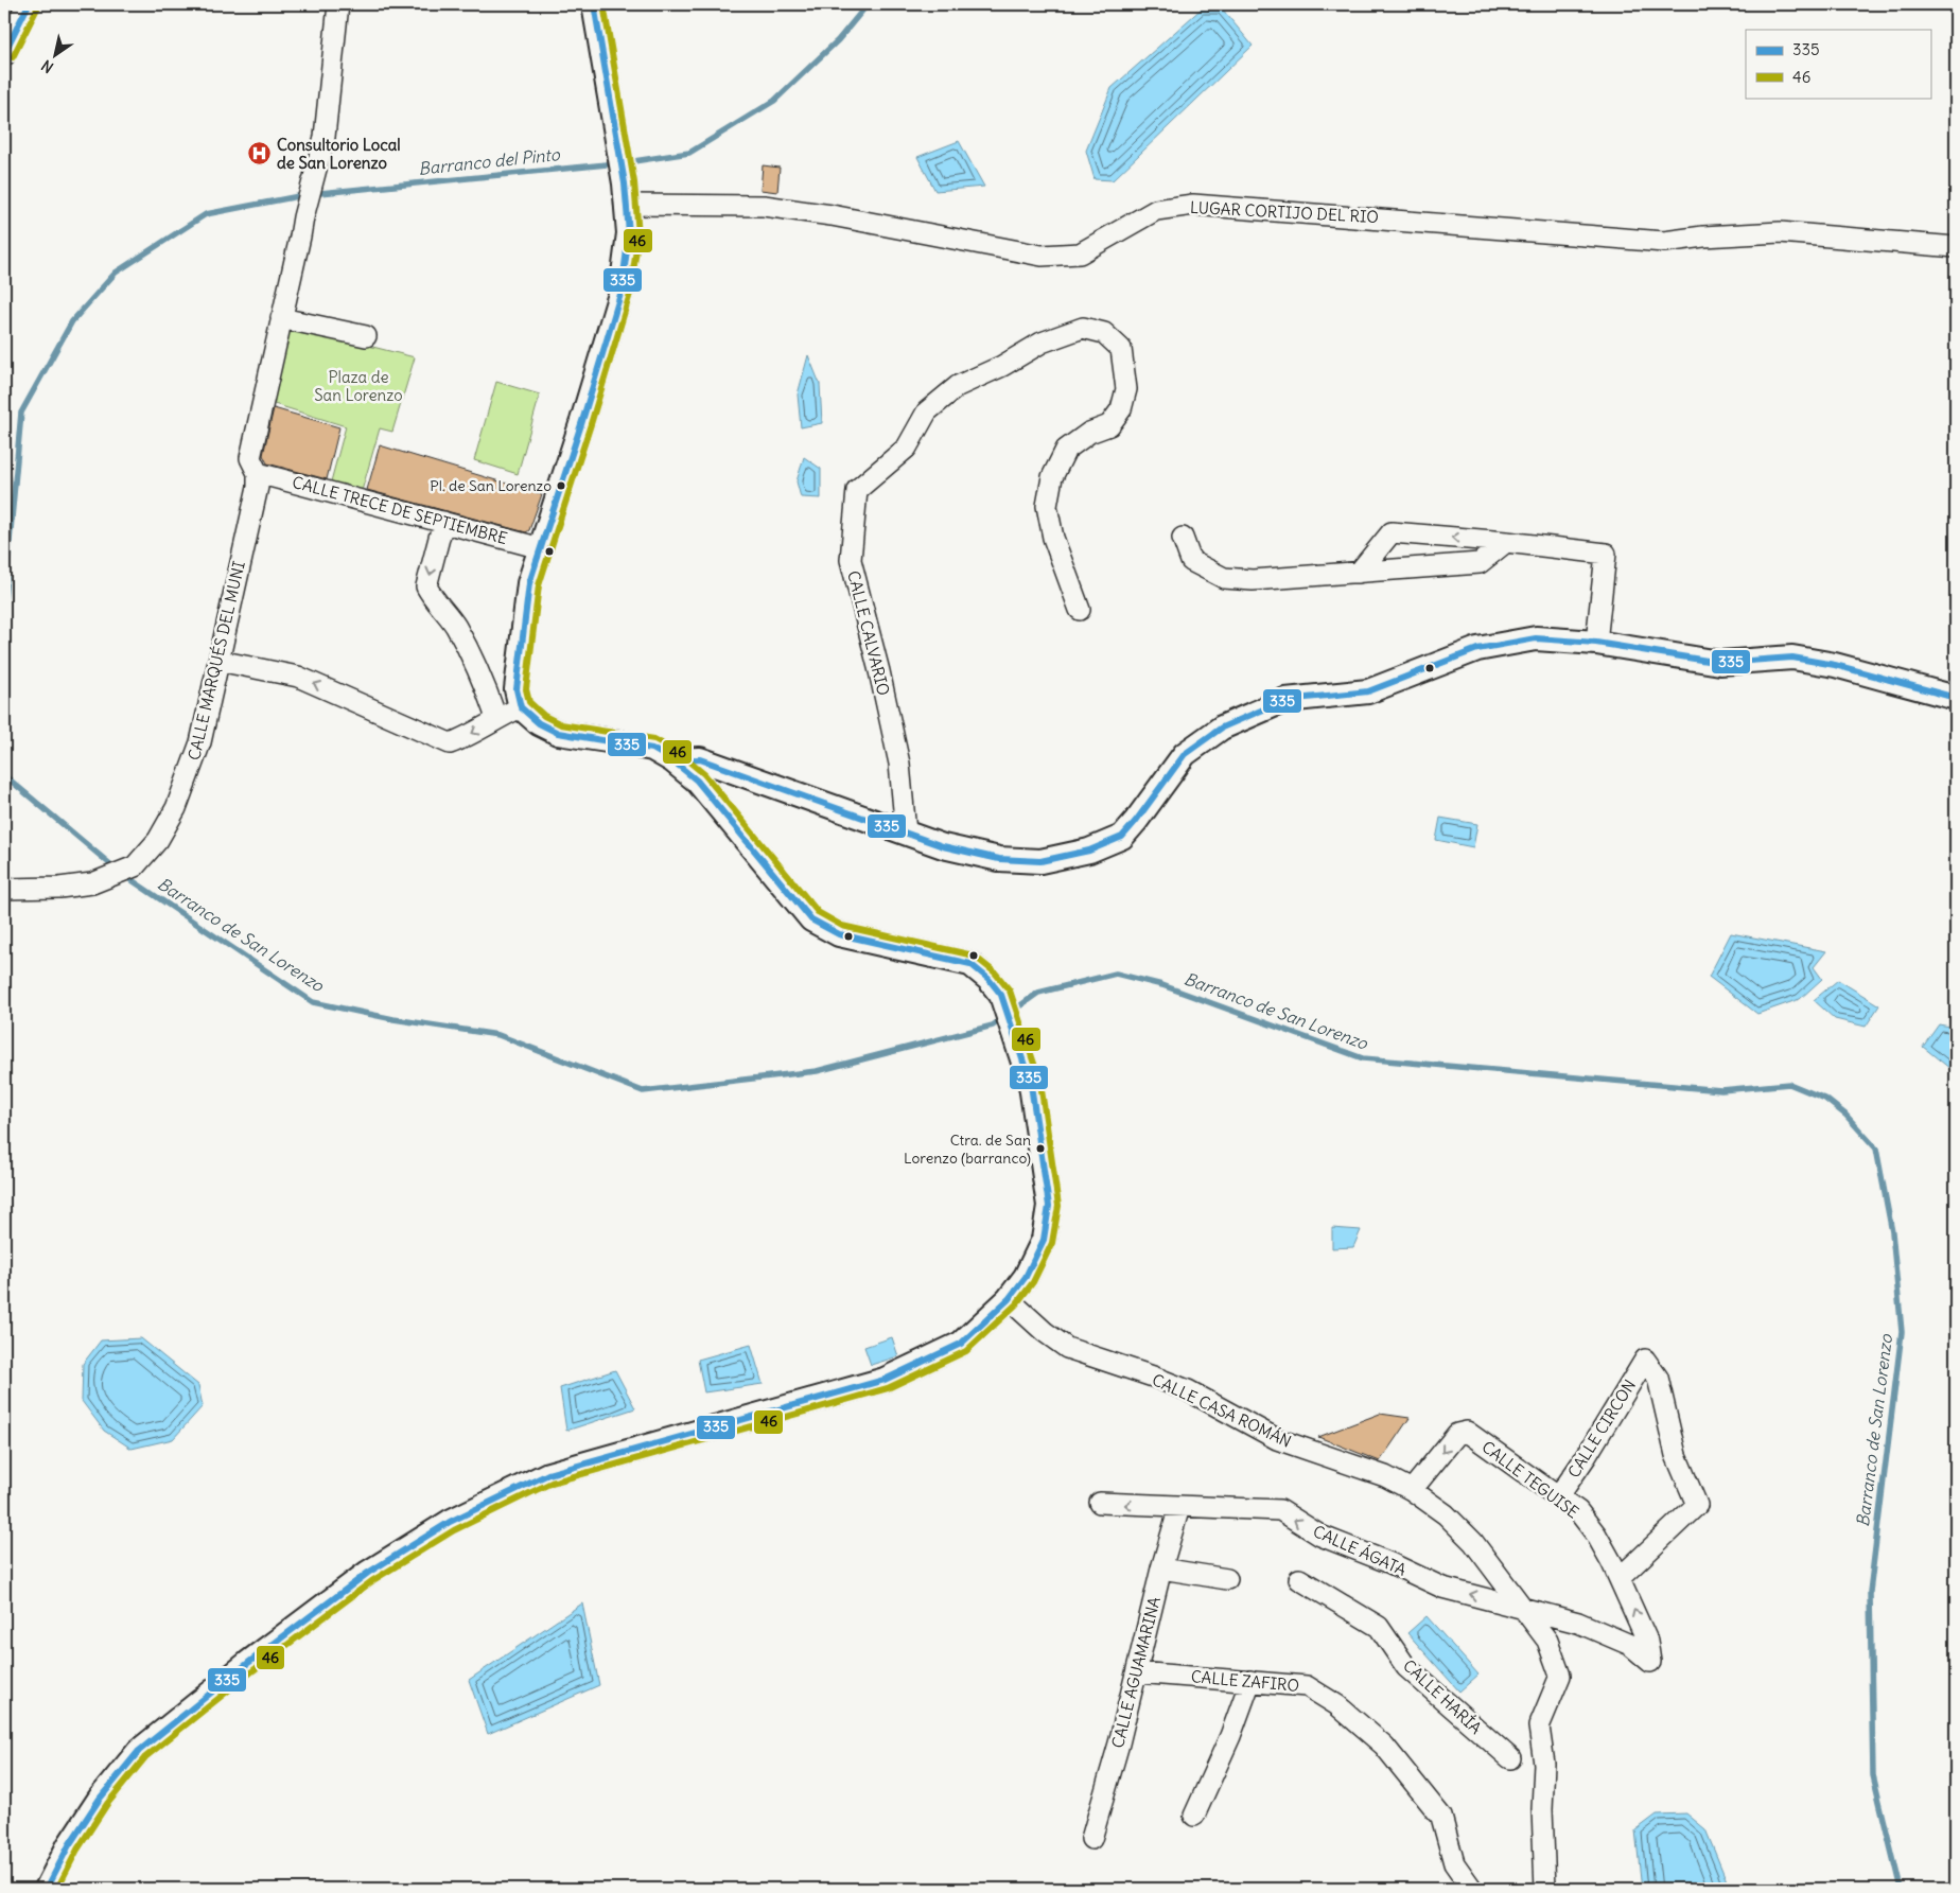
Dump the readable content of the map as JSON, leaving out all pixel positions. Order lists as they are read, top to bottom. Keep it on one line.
{"streets":{"street":["LUGAR CORTIJO DEL RIO","CALLE TRECE DE SEPTIEMBRE","CALLE CALVARIO","CALLE MARQUÉS DEL MUNI","CALLE CASA ROMÁN","CALLE CIRCON","CALLE TEGUISE","CALLE ÁGATA","CALLE AGUAMARINA","CALLE ZAFIRO","CALLE HARÍA"]},"crossings":[["CALLE TRECE DE SEPTIEMBRE","CALLE MARQUÉS DEL MUNI"],["CALLE CASA ROMÁN","CALLE TEGUISE"],["CALLE CASA ROMÁN","CALLE ÁGATA"],["CALLE CIRCON","CALLE TEGUISE"],["CALLE TEGUISE","CALLE ÁGATA"],["CALLE ÁGATA","CALLE AGUAMARINA"],["CALLE AGUAMARINA","CALLE ZAFIRO"]],"one_way":["CALLE ÁGATA"],"water":["Barranco del Pinto","Barranco de San Lorenzo"],"parks":["Plaza de San Lorenzo"],"places":{"hospital":["Consultorio Local de San Lorenzo"],"other":["Pl. de San Lorenzo","Ctra. de San Lorenzo (barranco)"]},"lines":["transit line 335","transit line 46"],"legend":["335","46"],"north":"bottom left"}
